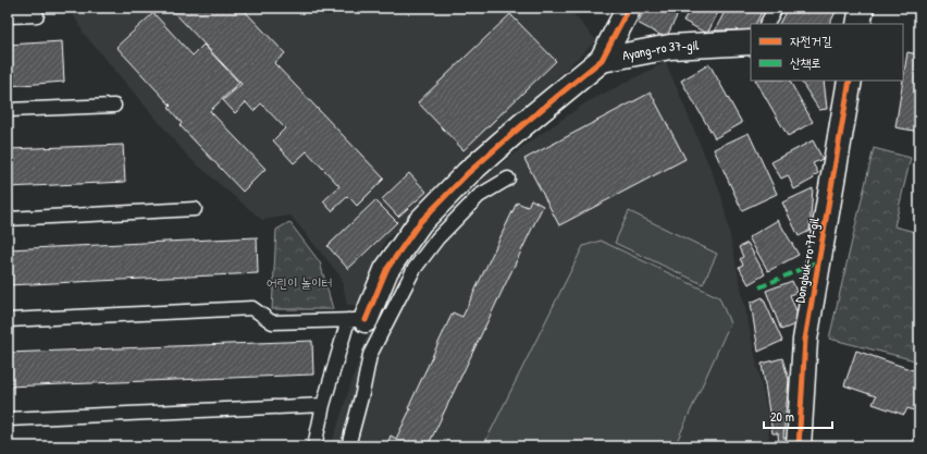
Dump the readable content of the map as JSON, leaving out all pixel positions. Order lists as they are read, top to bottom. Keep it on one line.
{"streets":{"street":["Ayang-ro 37-gil","Dongbuk-ro 71-gil"]},"parks":["어린이 놀이터"],"legend":["자전거길","산책로"],"scale_bar":"20 m"}
